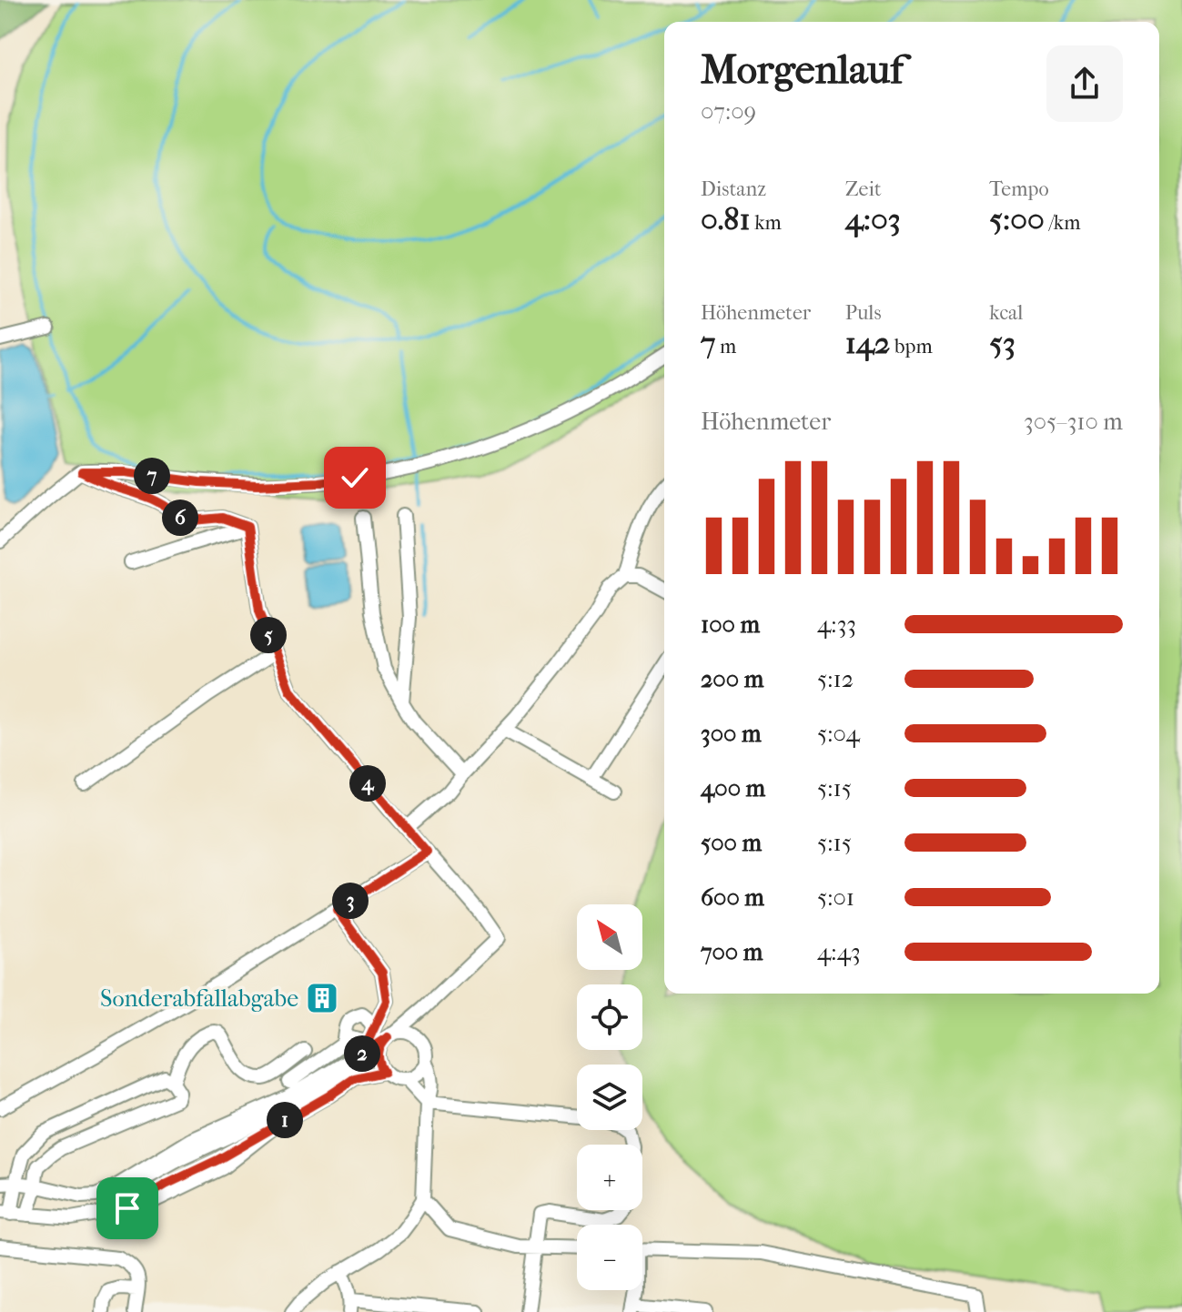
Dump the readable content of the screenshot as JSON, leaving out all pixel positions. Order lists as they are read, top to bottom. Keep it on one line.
{"places":{"building":["Sonderabfallabgabe"]},"north":"top left","page":{"heading":["Morgenlauf","07:09"],"stats":[["Distanz","0.81 km"],["Zeit","4:03"],["Tempo","5:00 /km"],["Höhenmeter","7 m"],["Puls","142 bpm"],["kcal","53"]],"chart":["Höhenmeter","305–310 m"],"pins":["7","6","5","4","3","2","1"],"list":[{"name":"100 m","note":"4:33"},{"name":"200 m","note":"5:12"},{"name":"300 m","note":"5:04"},{"name":"400 m","note":"5:15"},{"name":"500 m","note":"5:15"},{"name":"600 m","note":"5:01"},{"name":"700 m","note":"4:43"}],"map_buttons":["+","−"]}}
